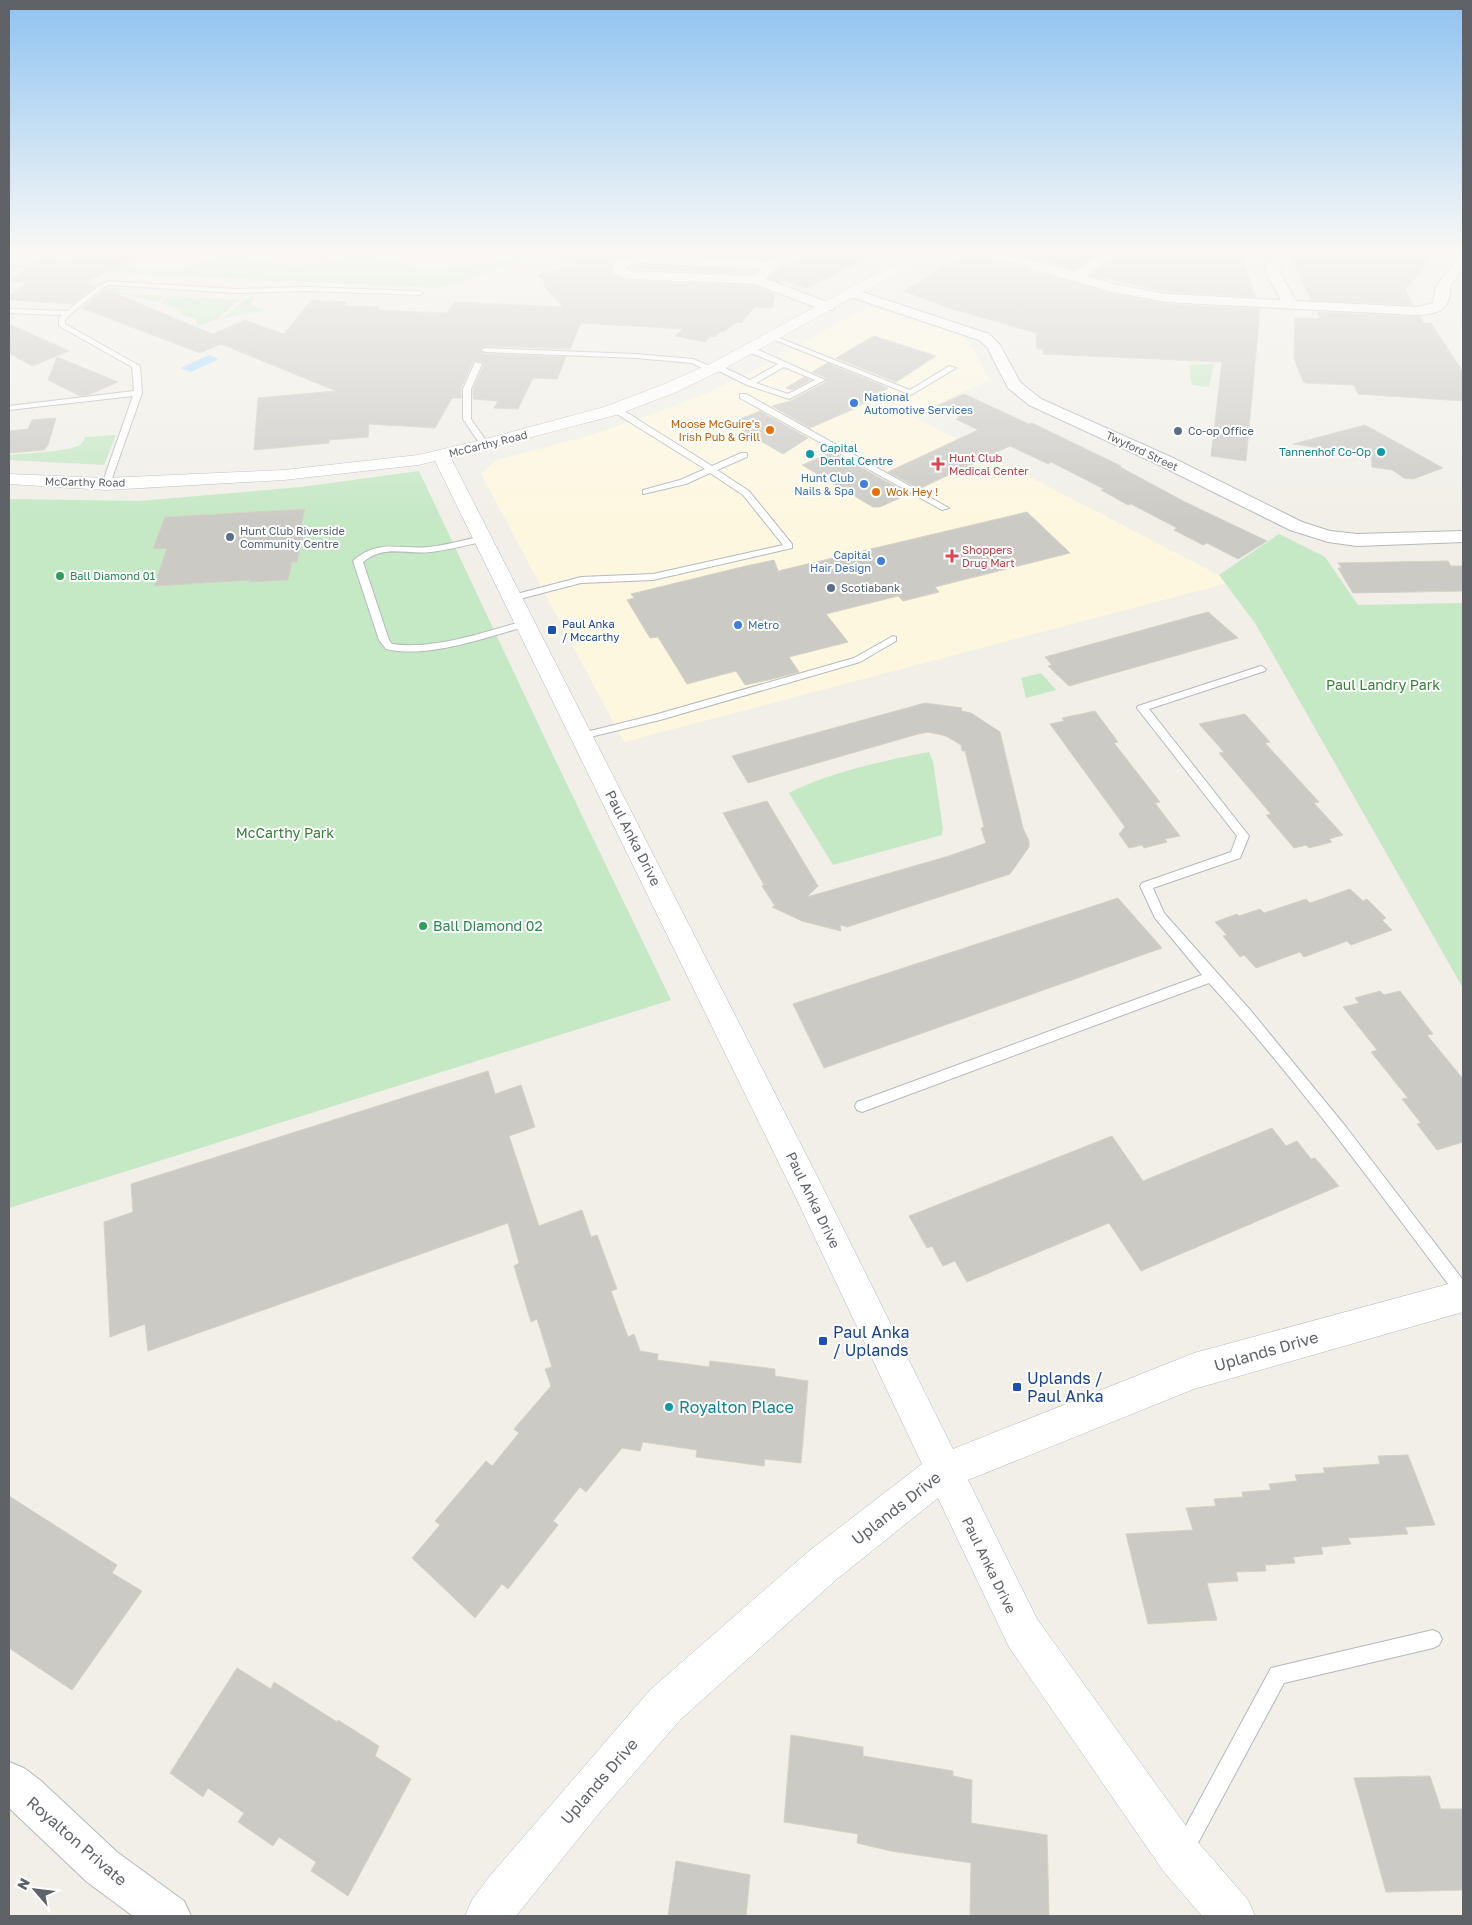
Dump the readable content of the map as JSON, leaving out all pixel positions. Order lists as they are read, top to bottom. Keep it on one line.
{"streets":{"street":["McCarthy Road","Twyford Street","Paul Anka Drive","Uplands Drive","Royalton Private"]},"crossings":[["McCarthy Road","Paul Anka Drive"],["Paul Anka Drive","Uplands Drive"]],"parks":["Paul Landry Park","McCarthy Park"],"places":{"other":["National Automotive Services","Moose McGuire's Irish Pub & Grill","Co-op Office","Tannenhof Co-Op","Capital Dental Centre","Hunt Club Nails & Spa","Wok Hey !","Hunt Club Riverside Community Centre","Capital Hair Design","Ball Diamond 01","Scotiabank","Metro","Ball Diamond 02","Royalton Place"],"health":["Hunt Club Medical Center","Shoppers Drug Mart"],"transit":["Paul Anka / Mccarthy","Paul Anka / Uplands","Uplands / Paul Anka"]},"north":"top left"}
